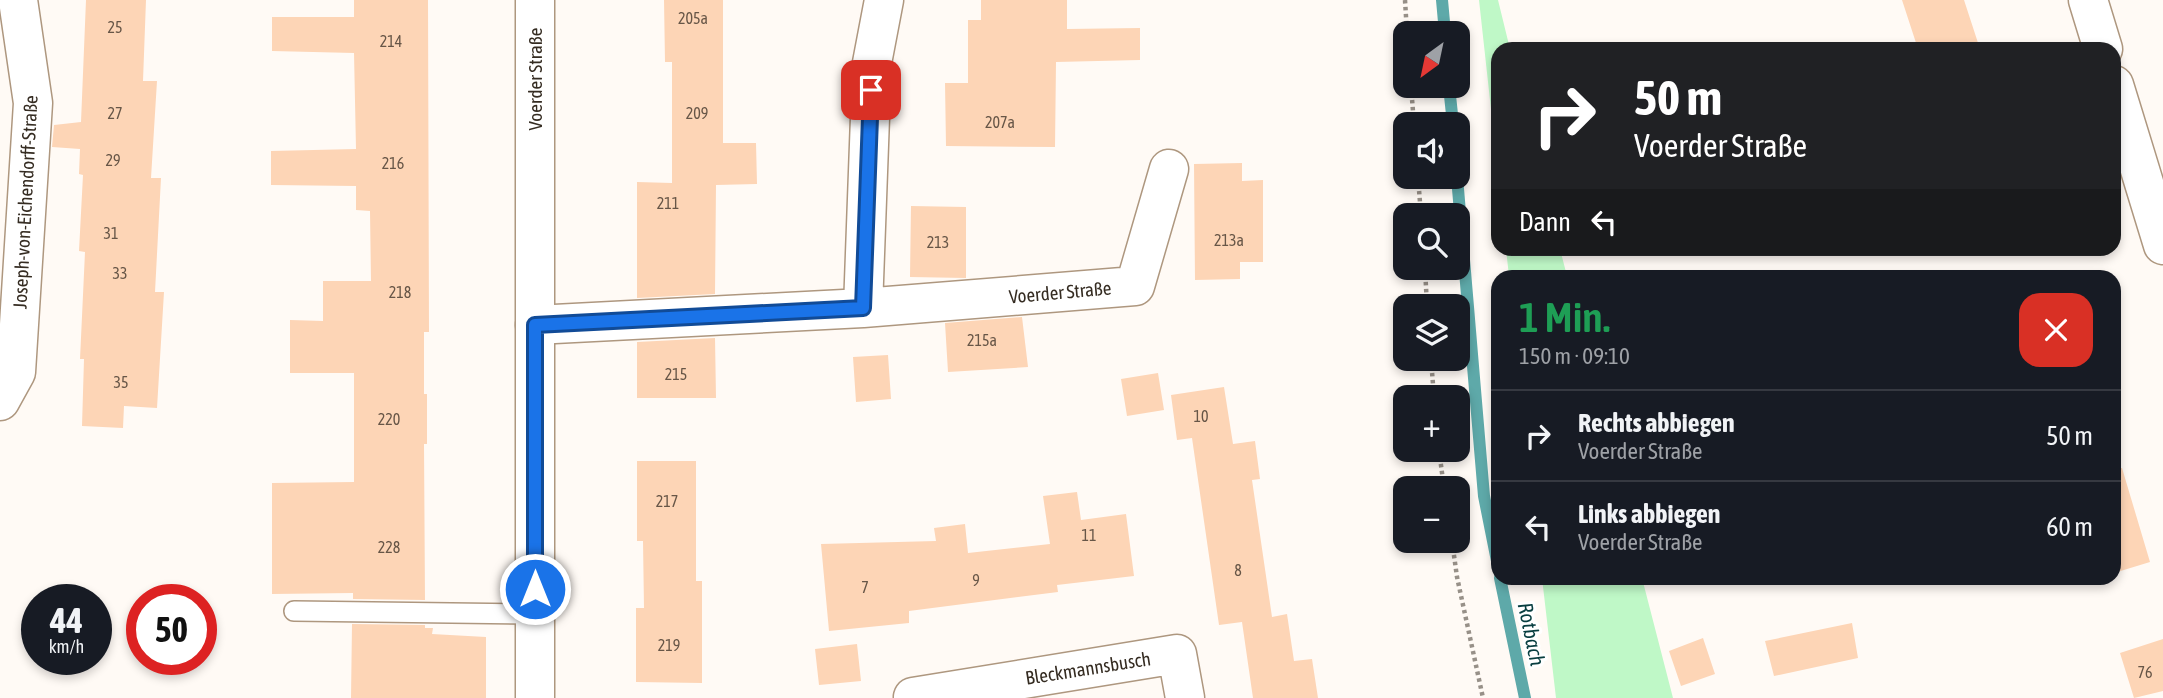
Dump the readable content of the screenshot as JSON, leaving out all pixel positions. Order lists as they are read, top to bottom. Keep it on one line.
{"streets":{"street":["Voerder Straße","Joseph-von-Eichendorff-Straße","Bleckmannsbusch"]},"water":["Rotbach"],"house_numbers":["205a","25","214","27","209","207a","29","216","211","31","213a","213","33","218","215a","215","35","10","220","217","11","228","8","9","7","219","76"],"north":"bottom left","page":{"map_buttons":["+","−"],"turn":["50 m","Voerder Straße"],"then":"Dann","heading":["1 Min.","150 m · 09:10"],"list":[{"name":"Rechts abbiegen","note":"Voerder Straße","value":"50 m"},{"name":"Links abbiegen","note":"Voerder Straße","value":"60 m"}],"speed":"44 km/h","limit":"50"}}
